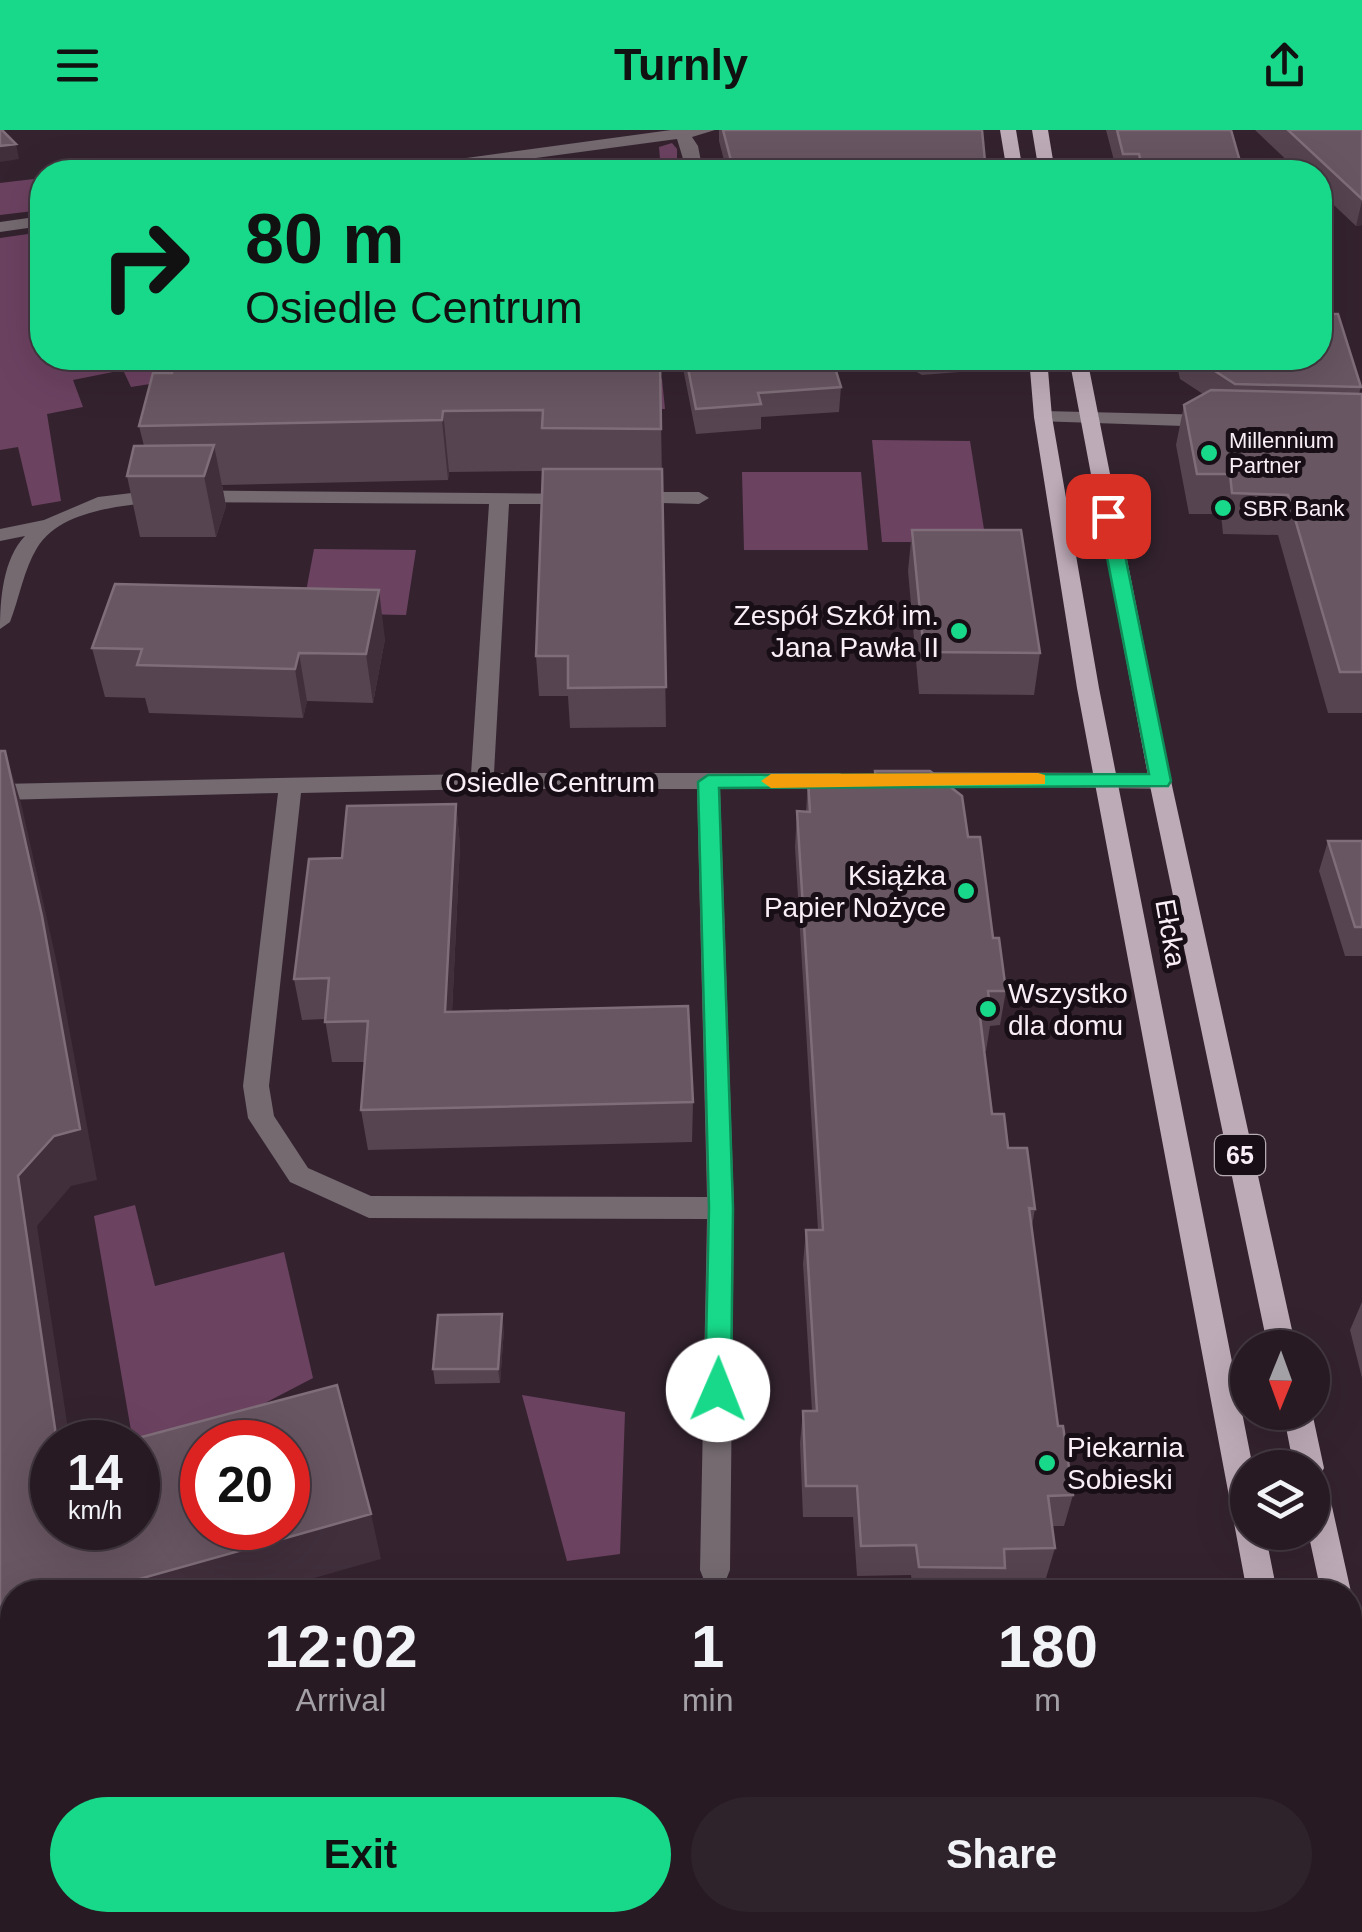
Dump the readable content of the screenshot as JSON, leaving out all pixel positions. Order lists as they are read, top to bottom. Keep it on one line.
{"streets":{"main road":["Ełcka","65"],"lane":["Osiedle Centrum"]},"crossings":[["Osiedle Centrum","Ełcka"]],"places":["Millennium Partner","SBR Bank","Zespół Szkół im. Jana Pawła II","Książka Papier Nożyce","Wszystko dla domu","Piekarnia Sobieski"],"north":"bottom","page":{"header":"Turnly","turn":["80 m","Osiedle Centrum"],"speed":"14 km/h","limit":"20","eta":["12:02","Arrival","1","min","180","m"],"buttons":["Exit","Share"]}}
